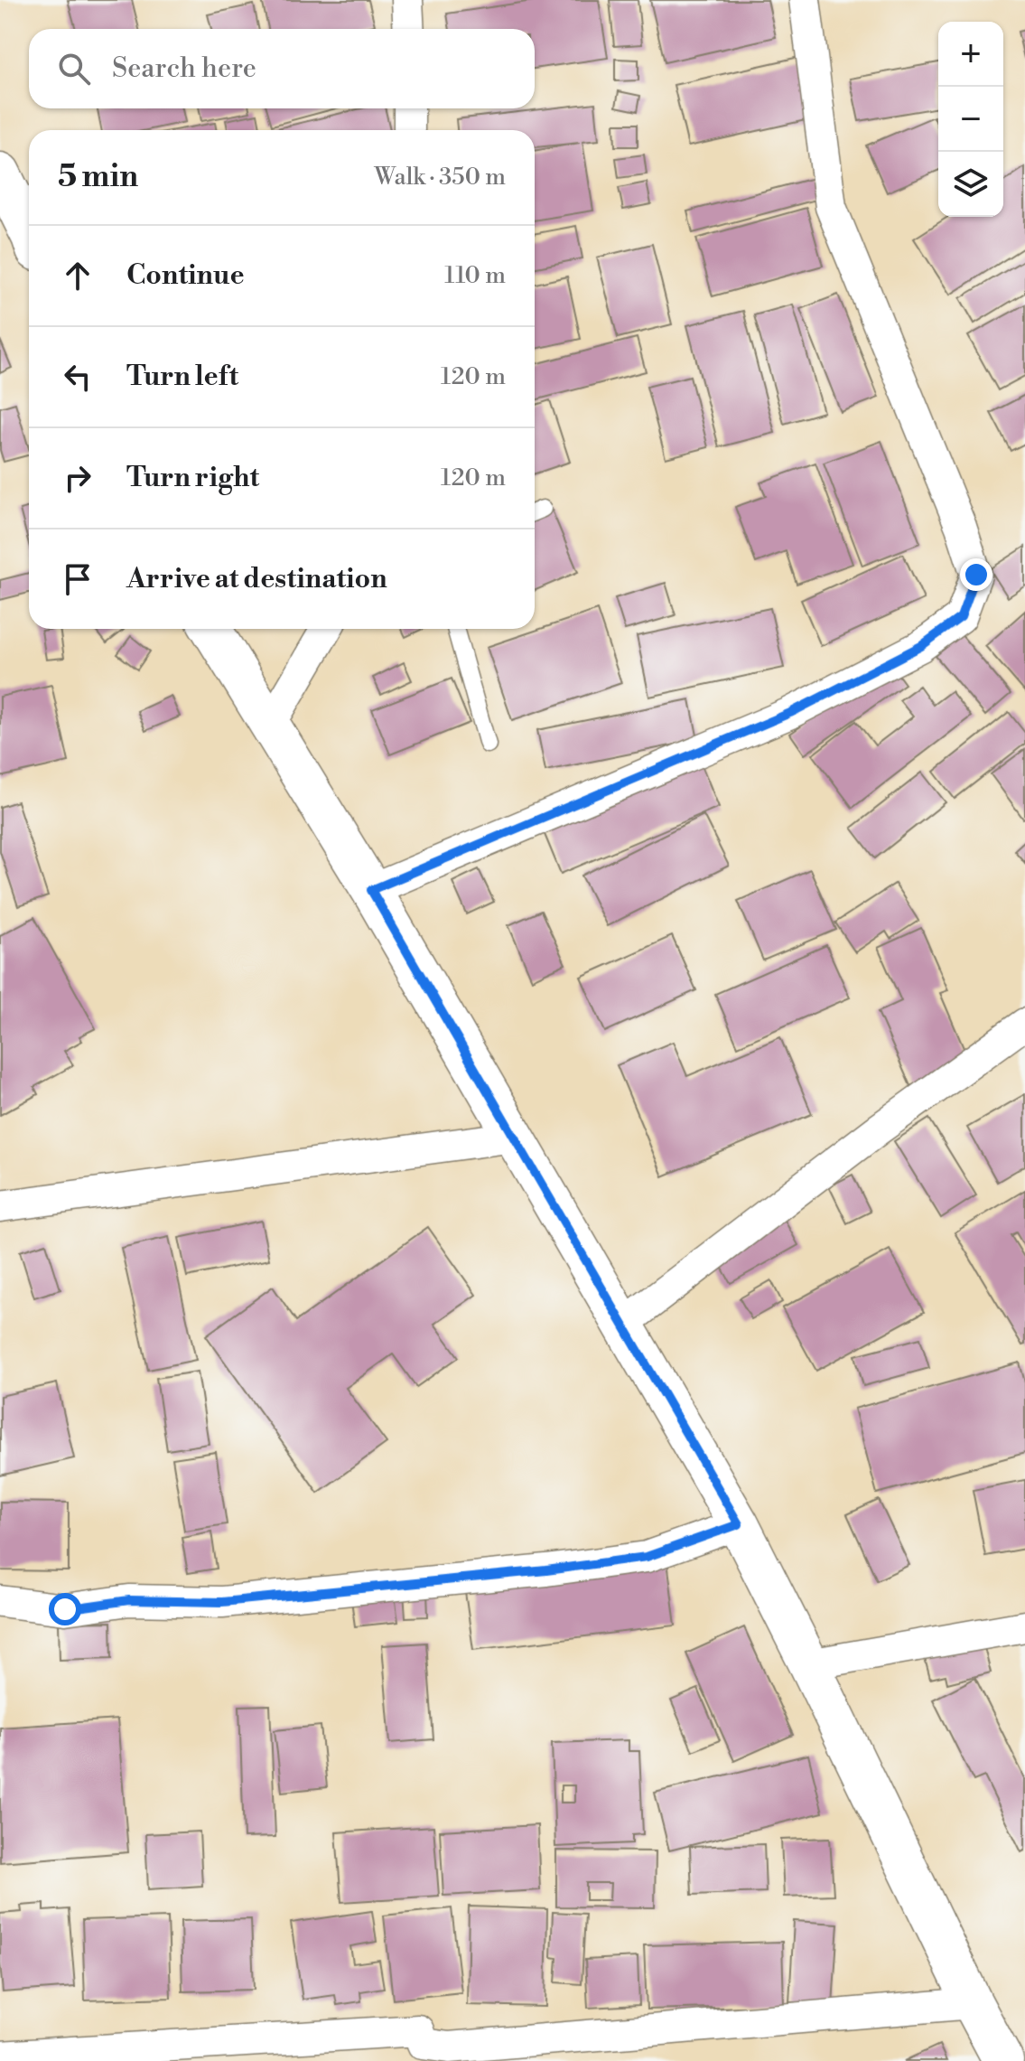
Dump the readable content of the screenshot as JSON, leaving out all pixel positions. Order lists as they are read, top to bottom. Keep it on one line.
{"page":{"map_buttons":["+","−"],"search":"Search here","heading":["5 min","Walk · 350 m"],"list":[["Continue","110 m"],["Turn left","120 m"],["Turn right","120 m"],"Arrive at destination"]}}
